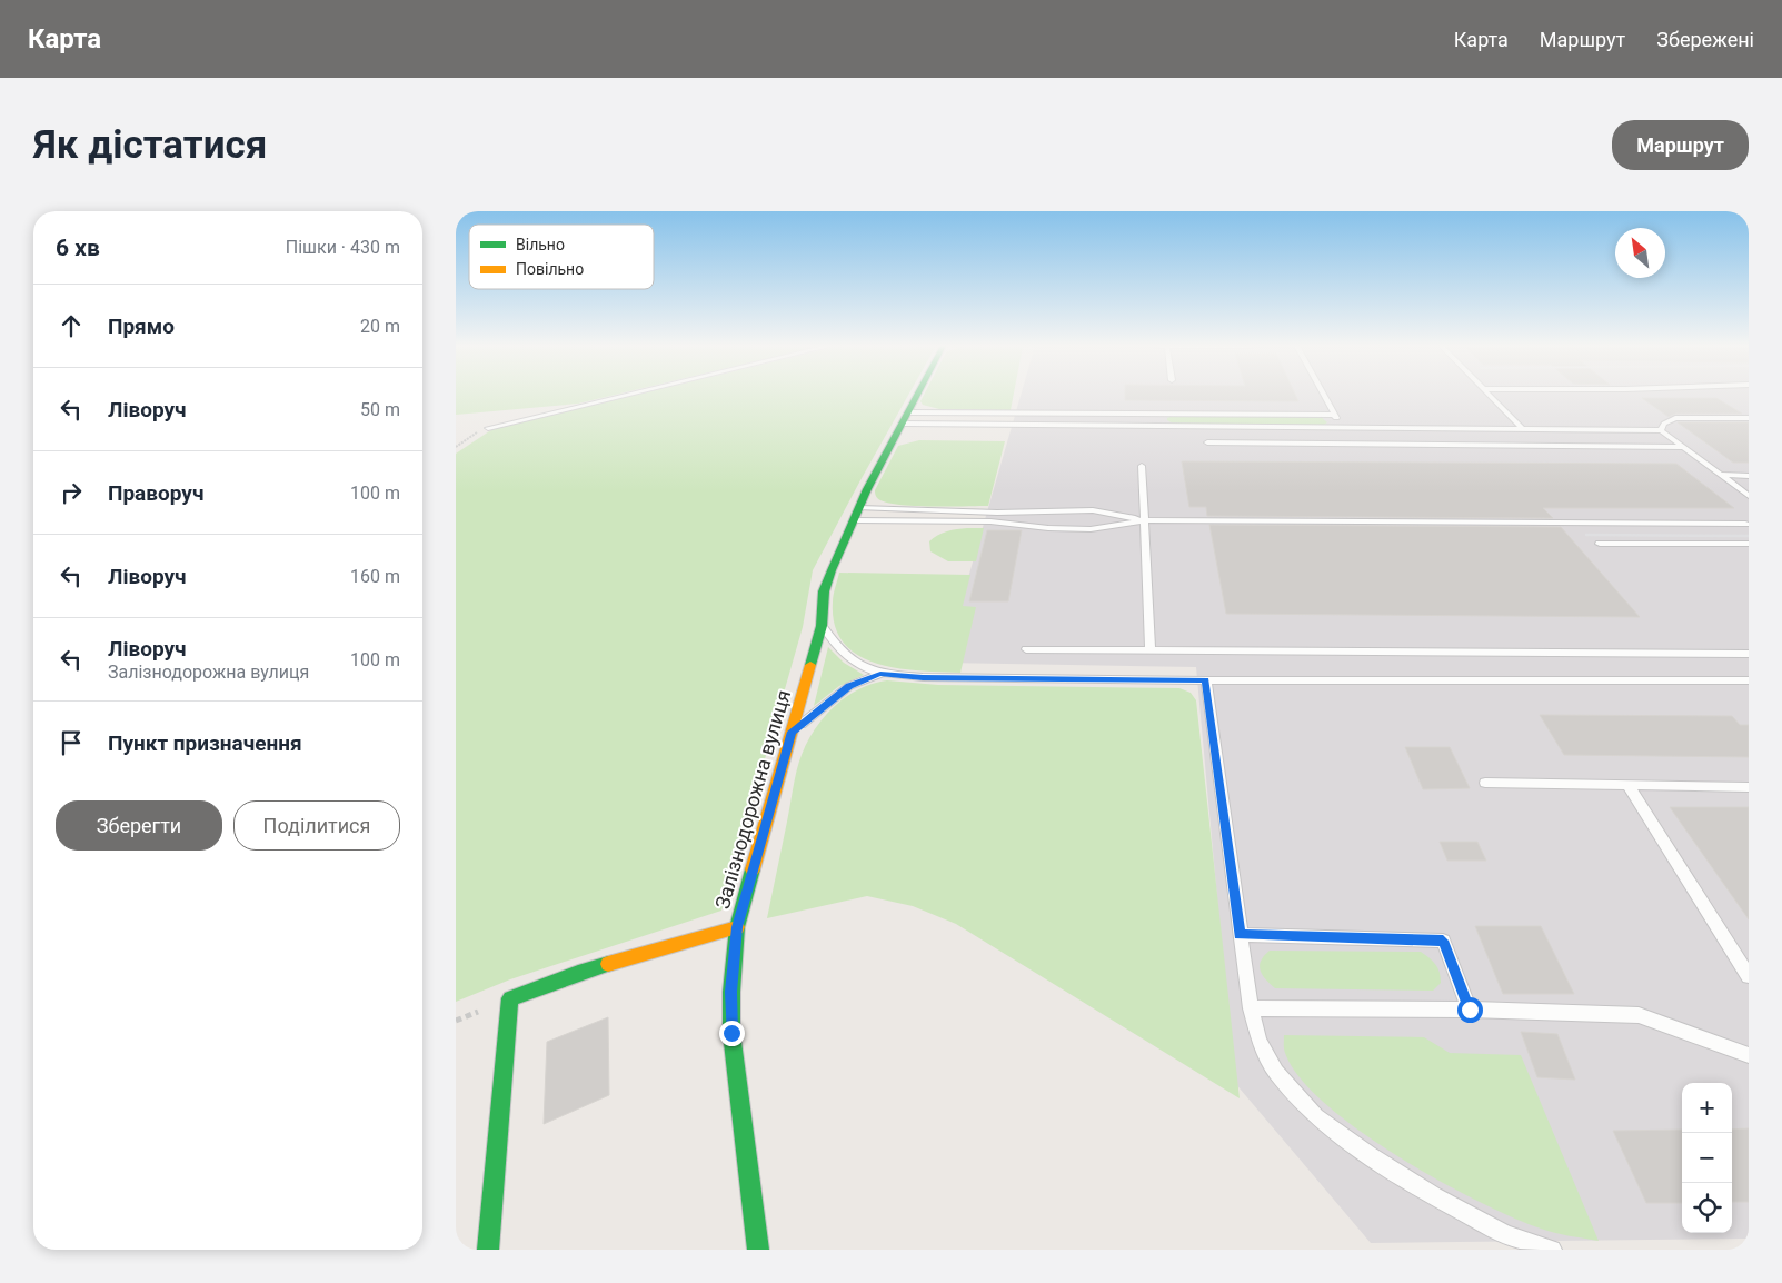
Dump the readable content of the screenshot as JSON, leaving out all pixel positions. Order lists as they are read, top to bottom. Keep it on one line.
{"streets":{"street":["Залізнодорожна вулиця"]},"legend":["Вільно","Повільно"],"north":"top left","page":{"header":"Карта","nav":["Карта","Маршрут","Збережені"],"buttons":["Маршрут",["Зберегти","Поділитися"]],"title":"Як дістатися","heading":["6 хв","Пішки · 430 m"],"list":[["Прямо","20 m"],["Ліворуч","50 m"],["Праворуч","100 m"],["Ліворуч","160 m"],["Ліворуч","Залізнодорожна вулиця","100 m"],"Пункт призначення"],"map_buttons":["+","−"]}}
